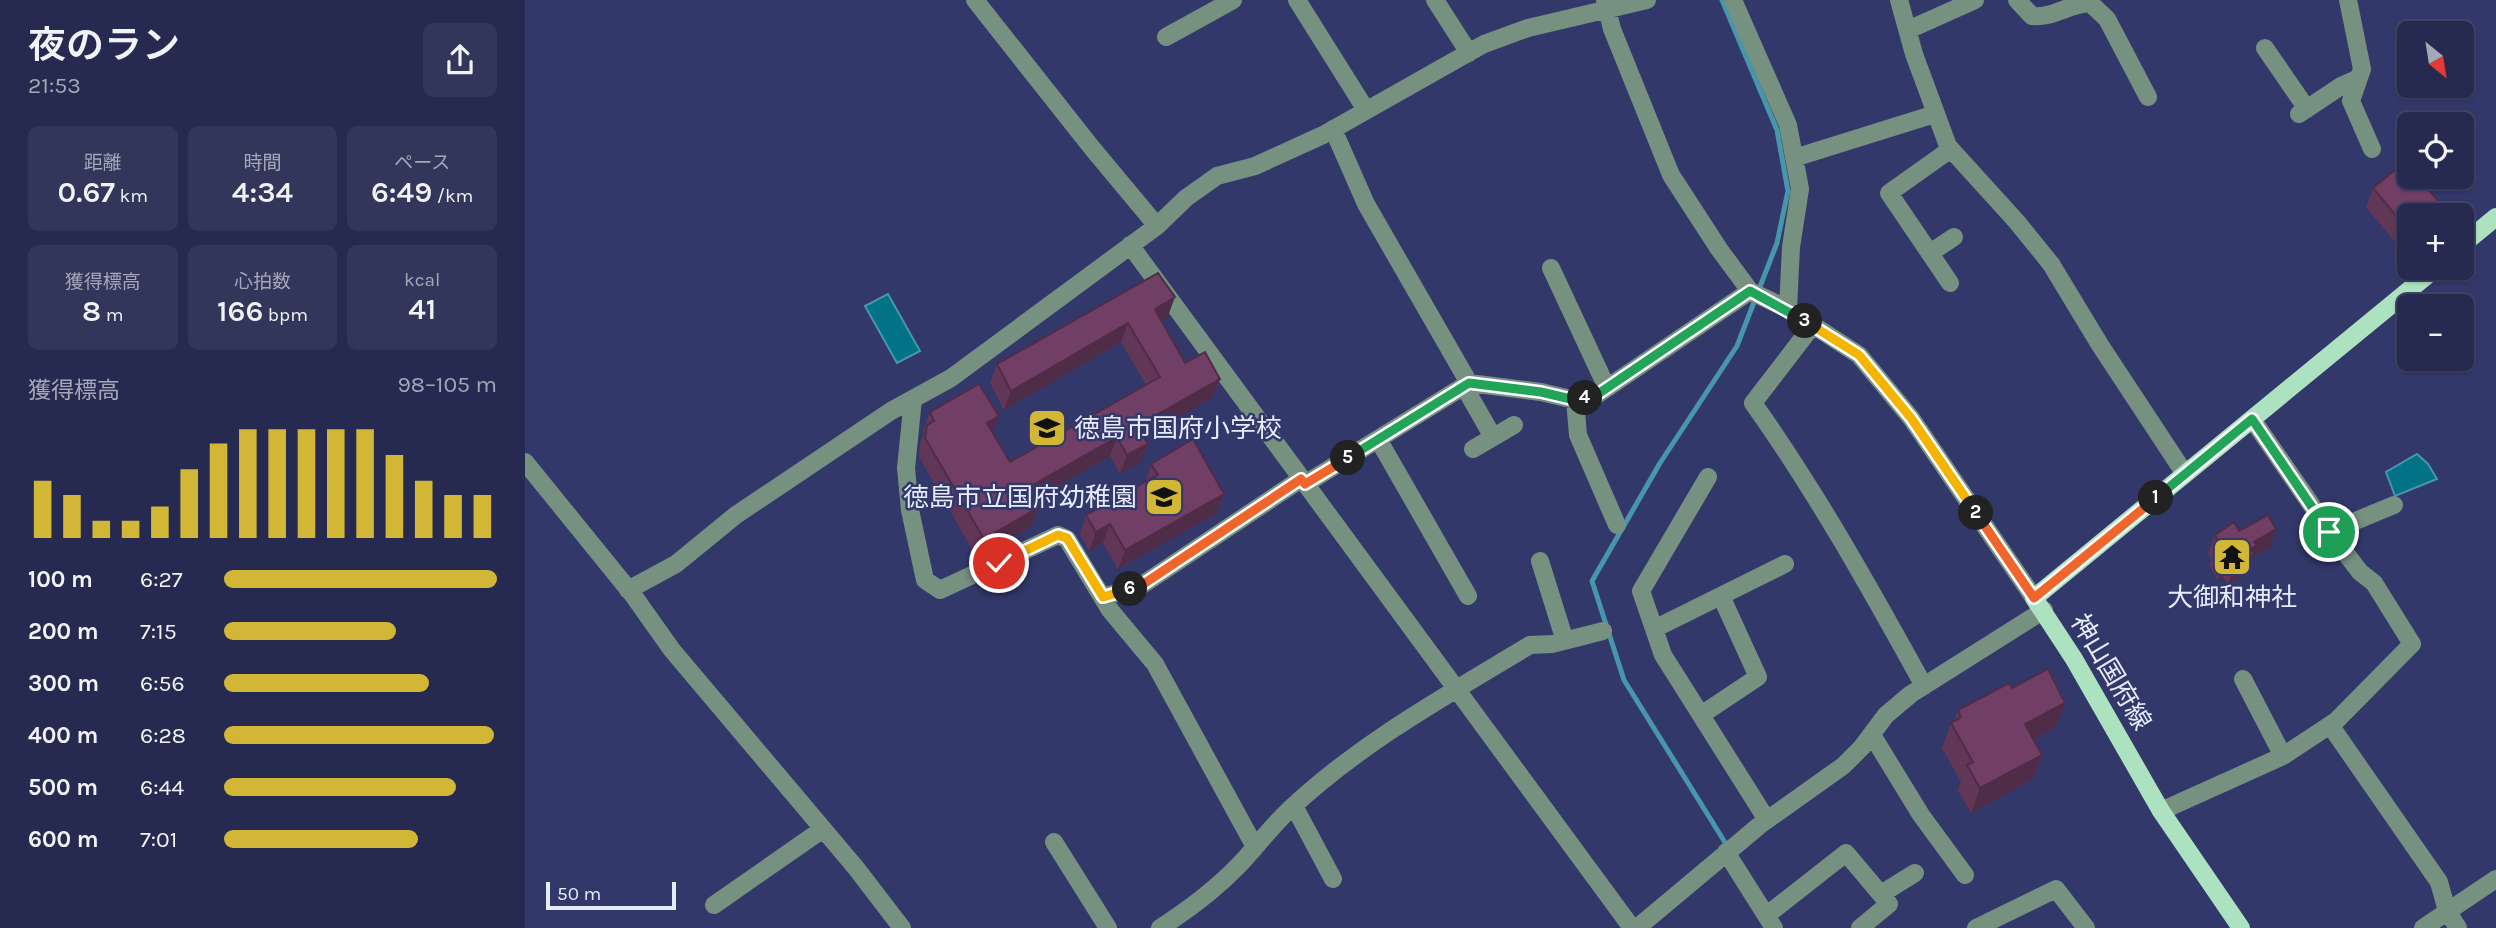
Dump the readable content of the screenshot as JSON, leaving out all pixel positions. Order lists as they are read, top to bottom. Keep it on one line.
{"streets":{"main road":["神山国府線"]},"places":{"school or university":["徳島市国府小学校","徳島市立国府幼稚園"],"temple":["大御和神社"]},"scale_bar":"50 m","north":"bottom right","page":{"heading":["夜のラン","21:53"],"map_buttons":["+","−"],"stats":[["距離","0.67 km"],["時間","4:34"],["ペース","6:49 /km"],["獲得標高","8 m"],["心拍数","166 bpm"],["kcal","41"]],"pins":["3","4","5","1","2","6"],"chart":["獲得標高","98–105 m"],"list":[{"name":"100 m","note":"6:27"},{"name":"200 m","note":"7:15"},{"name":"300 m","note":"6:56"},{"name":"400 m","note":"6:28"},{"name":"500 m","note":"6:44"},{"name":"600 m","note":"7:01"}],"scale":"50 m"}}
